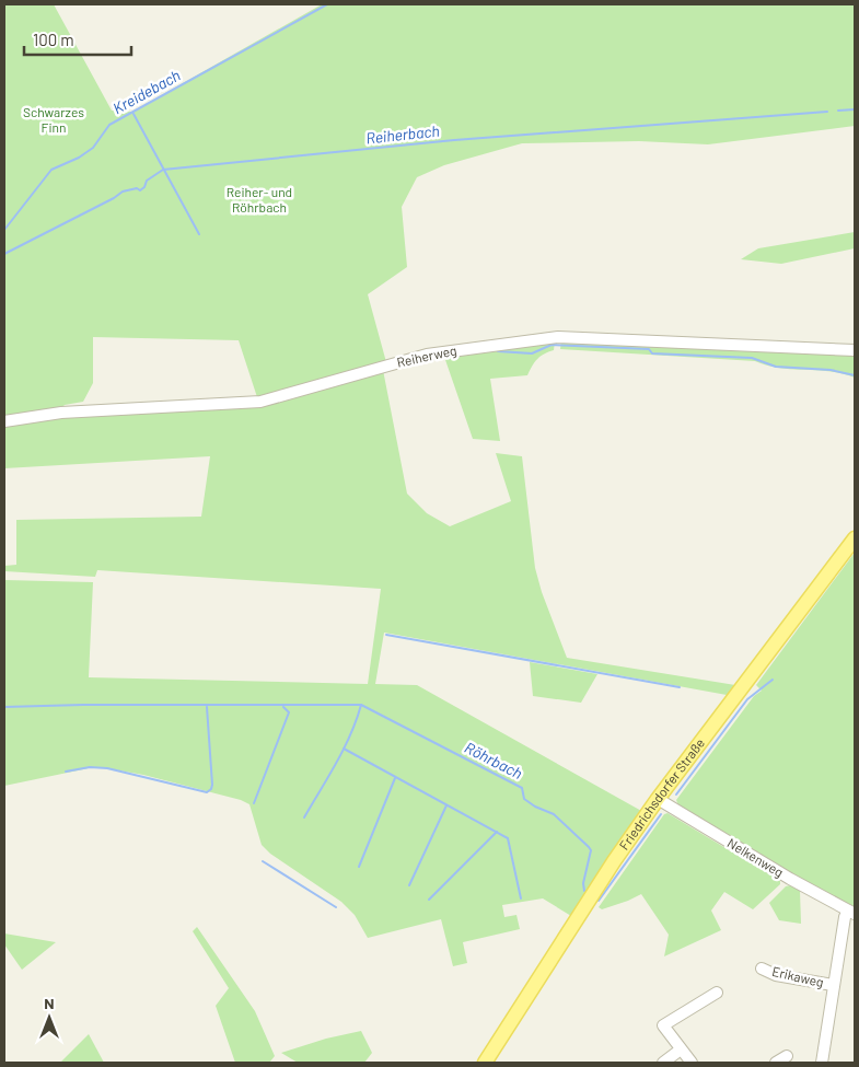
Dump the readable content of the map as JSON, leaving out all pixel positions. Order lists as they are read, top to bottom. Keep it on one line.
{"streets":{"main road":["Friedrichsdorfer Straße"],"street":["Reiherweg","Nelkenweg","Erikaweg"]},"crossings":[["Friedrichsdorfer Straße","Nelkenweg"],["Nelkenweg","Erikaweg"]],"water":["Kreidebach","Reiherbach","Röhrbach"],"parks":["Schwarzes Finn","Reiher- und Röhrbach"],"scale_bar":"100 m","north":"top"}
